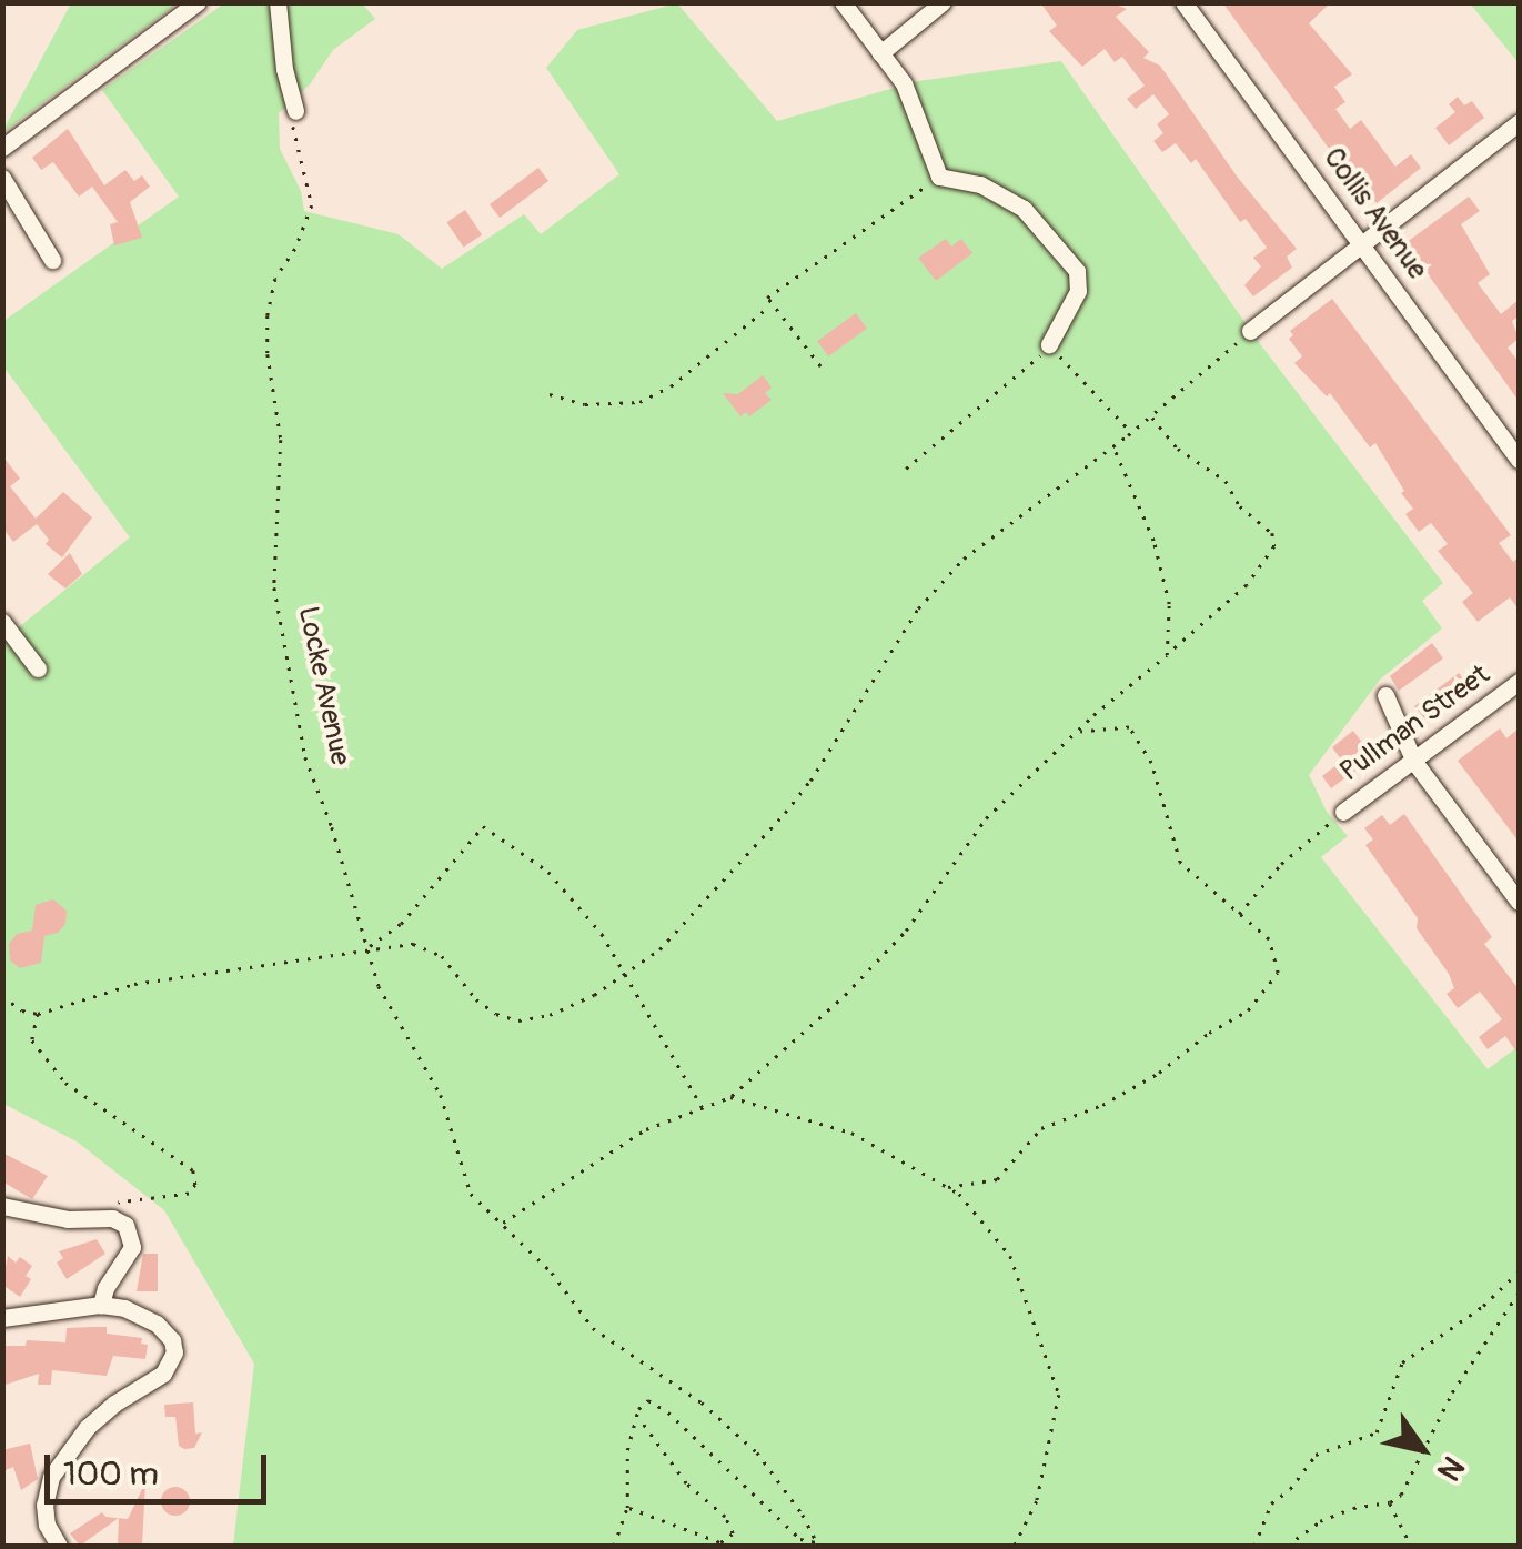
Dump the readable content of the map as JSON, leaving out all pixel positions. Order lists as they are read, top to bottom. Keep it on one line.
{"streets":{"street":["Collis Avenue","Pullman Street"],"path":["Locke Avenue"]},"scale_bar":"100 m","north":"bottom right"}
